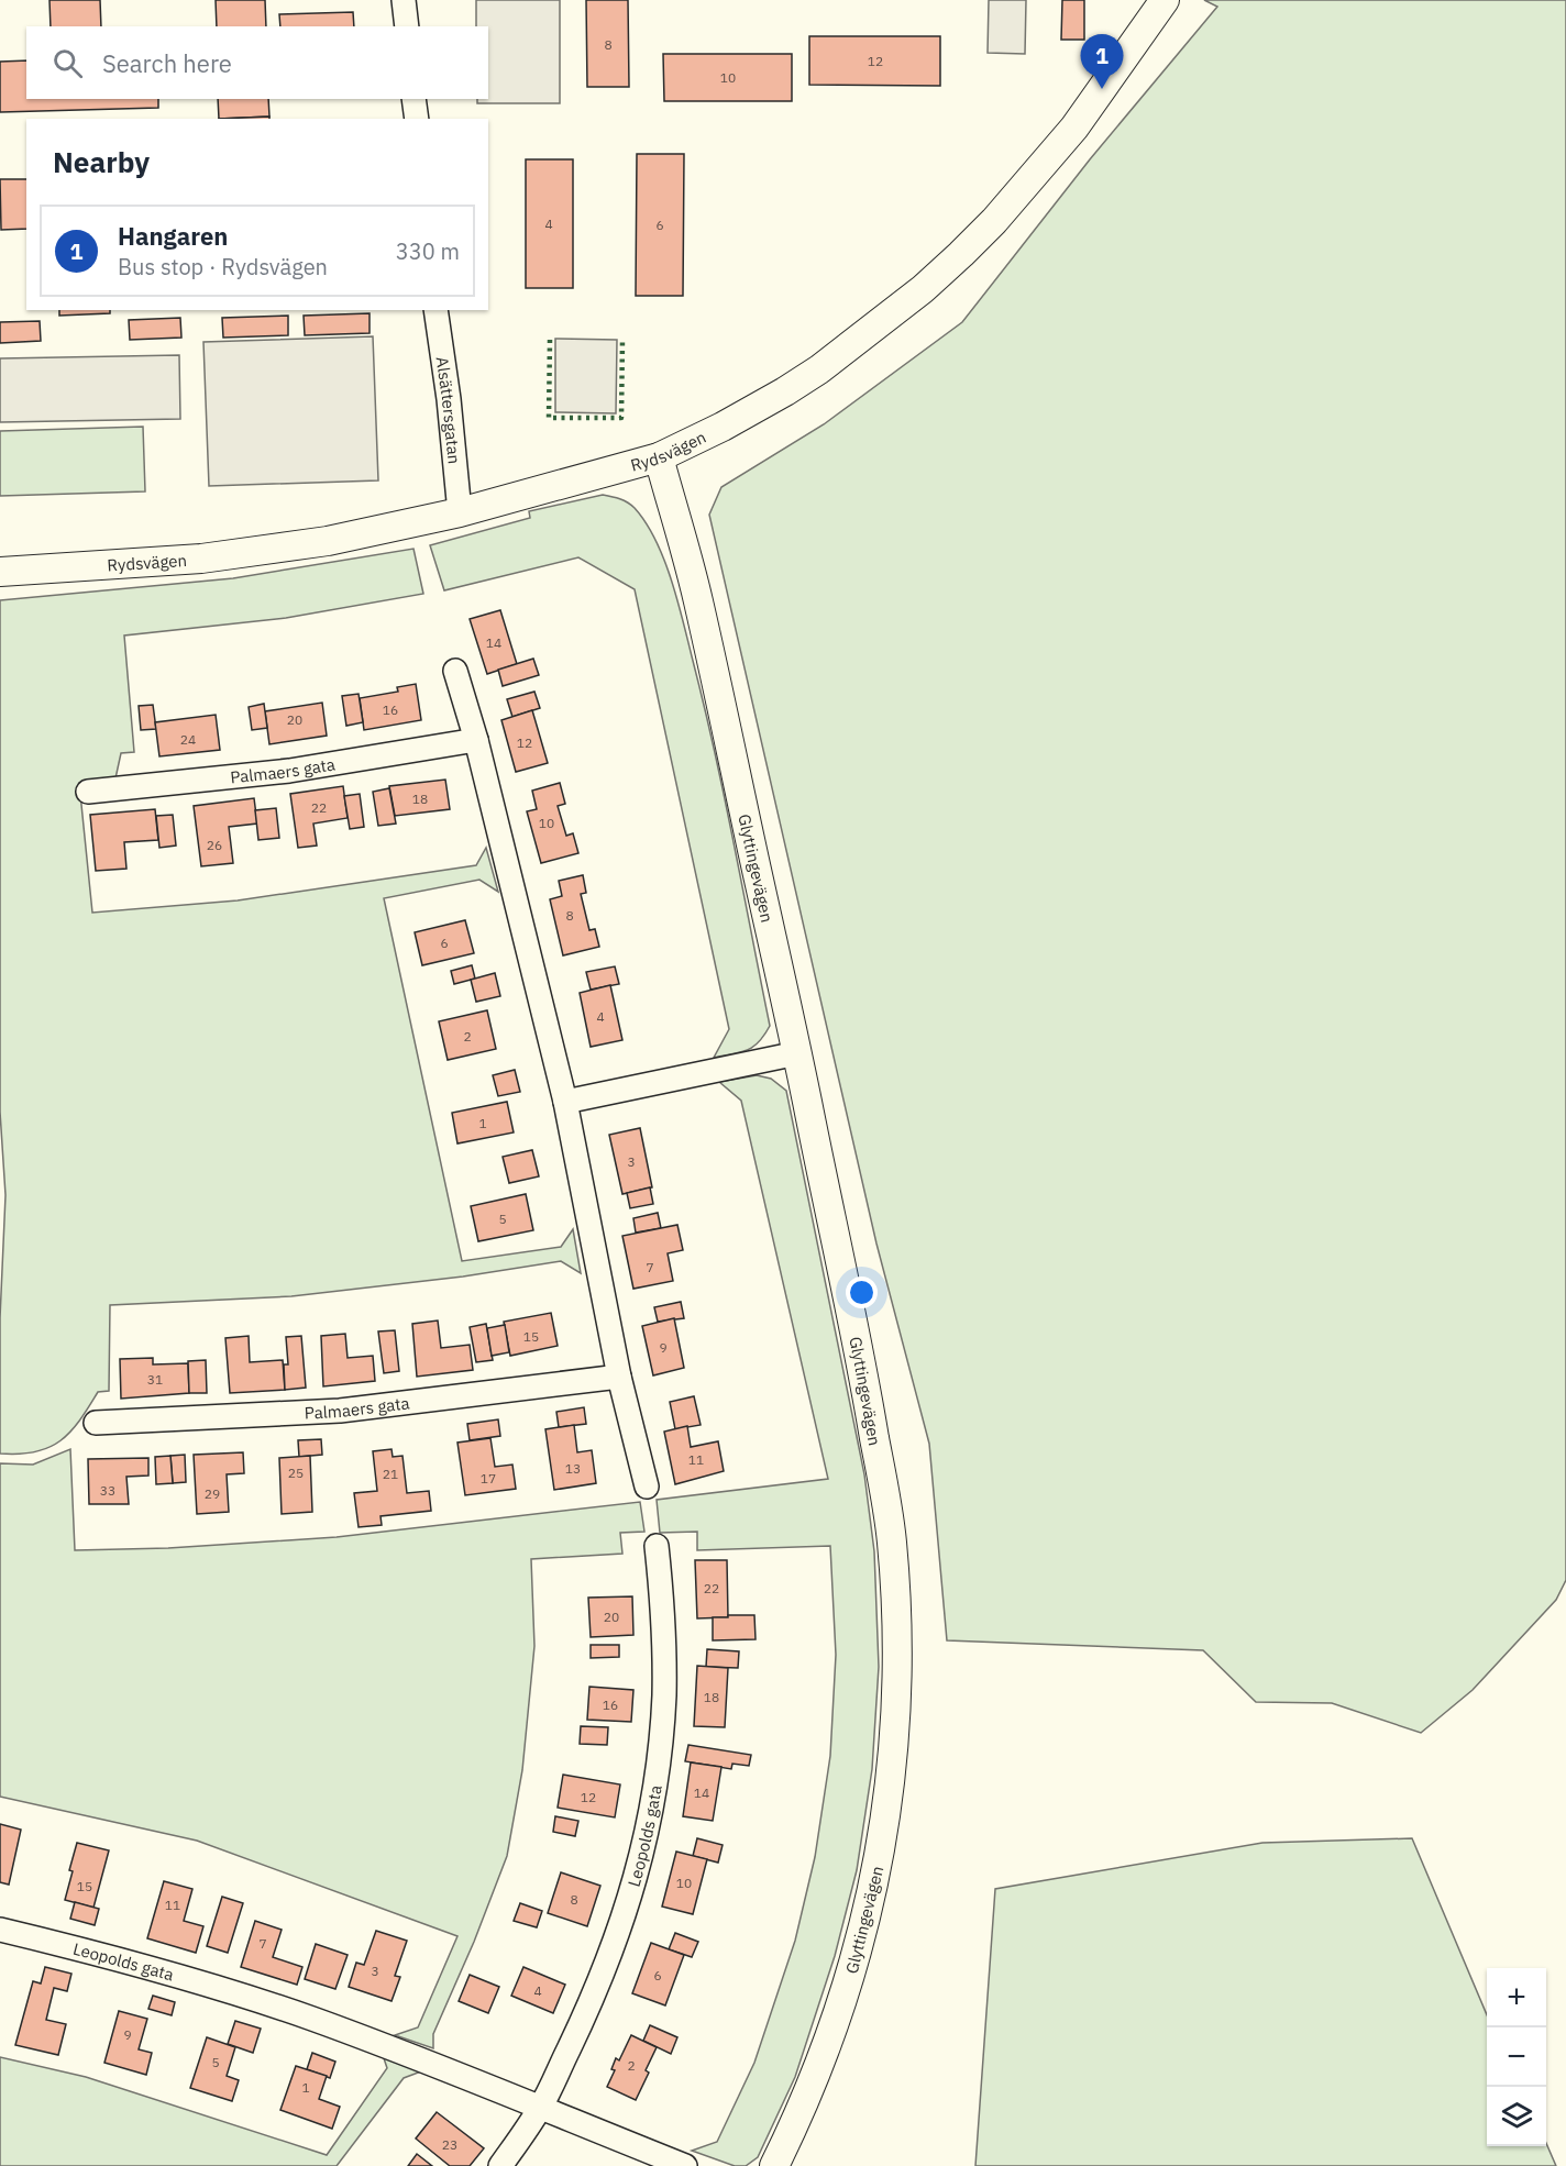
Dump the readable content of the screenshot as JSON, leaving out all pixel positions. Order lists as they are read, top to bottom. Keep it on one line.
{"streets":{"street":["Alsättersgatan","Rydsvägen","Palmaers gata","Glyttingevägen","Leopolds gata"]},"crossings":[["Alsättersgatan","Rydsvägen"],["Rydsvägen","Glyttingevägen"]],"house_numbers":["8","12","10","4","6","14","16","20","24","12","18","22","10","26","8","6","4","2","1","3","5","7","15","9","31","11","13","25","21","17","33","29","22","20","18","16","14","12","10","15","8","11","7","3","6","4","9","5","2","1","23"],"page":{"search":"Search here","pins":"1","heading":"Nearby","list":[{"mark":"1","name":"Hangaren","note":"Bus stop · Rydsvägen","value":"330 m"}],"map_buttons":["+","−"]}}
